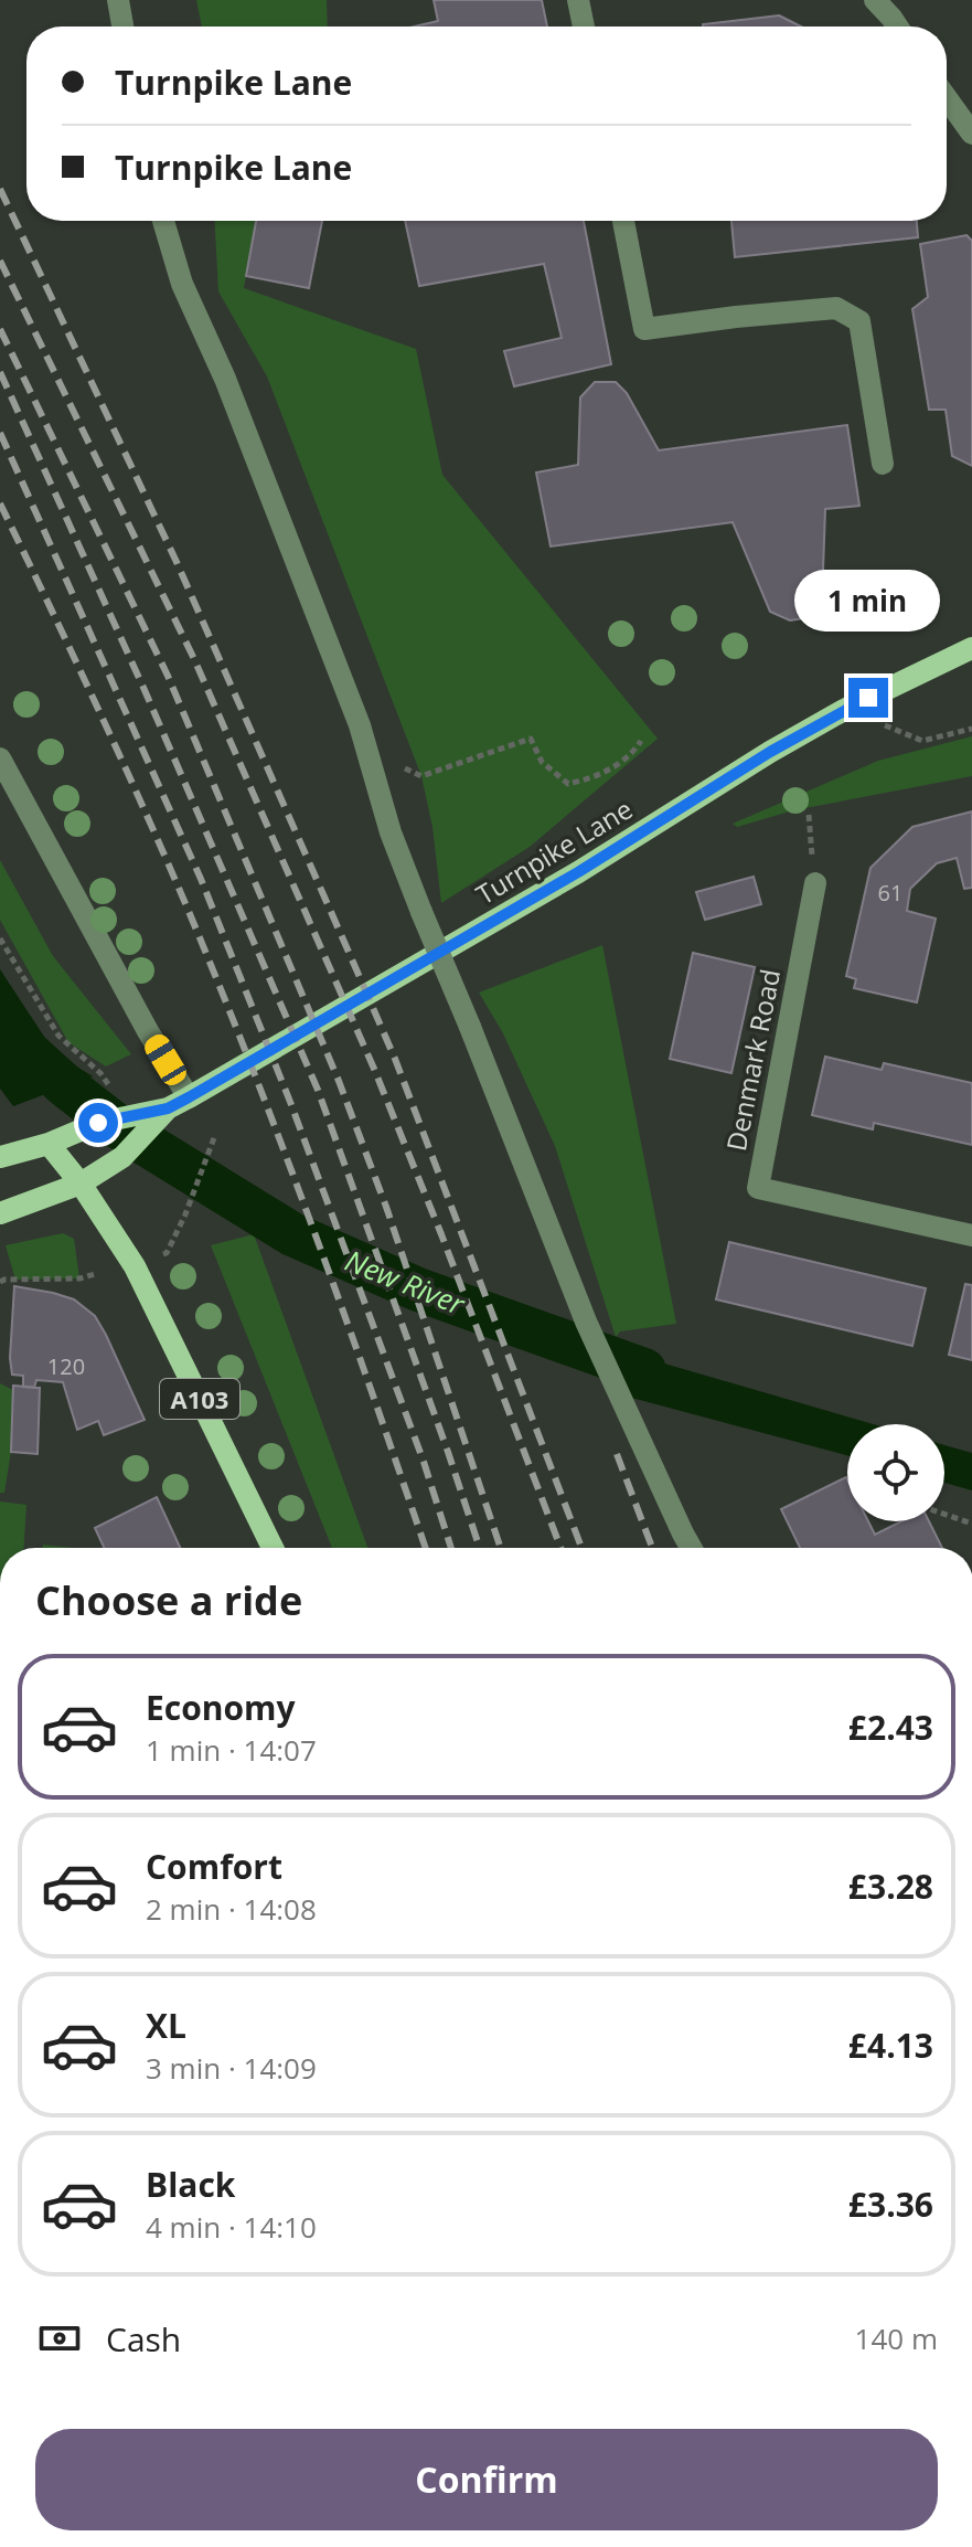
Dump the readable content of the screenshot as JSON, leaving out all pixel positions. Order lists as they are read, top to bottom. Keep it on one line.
{"streets":{"main road":["Turnpike Lane","A103"],"street":["Denmark Road"]},"crossings":[["Turnpike Lane","A103"]],"water":["New River"],"house_numbers":["61","120"],"page":{"banner":["Turnpike Lane","Turnpike Lane"],"bubble":"1 min","heading":"Choose a ride","list":[{"name":"Economy","note":"1 min · 14:07","value":"£2.43"},{"name":"Comfort","note":"2 min · 14:08","value":"£3.28"},{"name":"XL","note":"3 min · 14:09","value":"£4.13"},{"name":"Black","note":"4 min · 14:10","value":"£3.36"}],"pay":["Cash","140 m"],"buttons":"Confirm"}}
